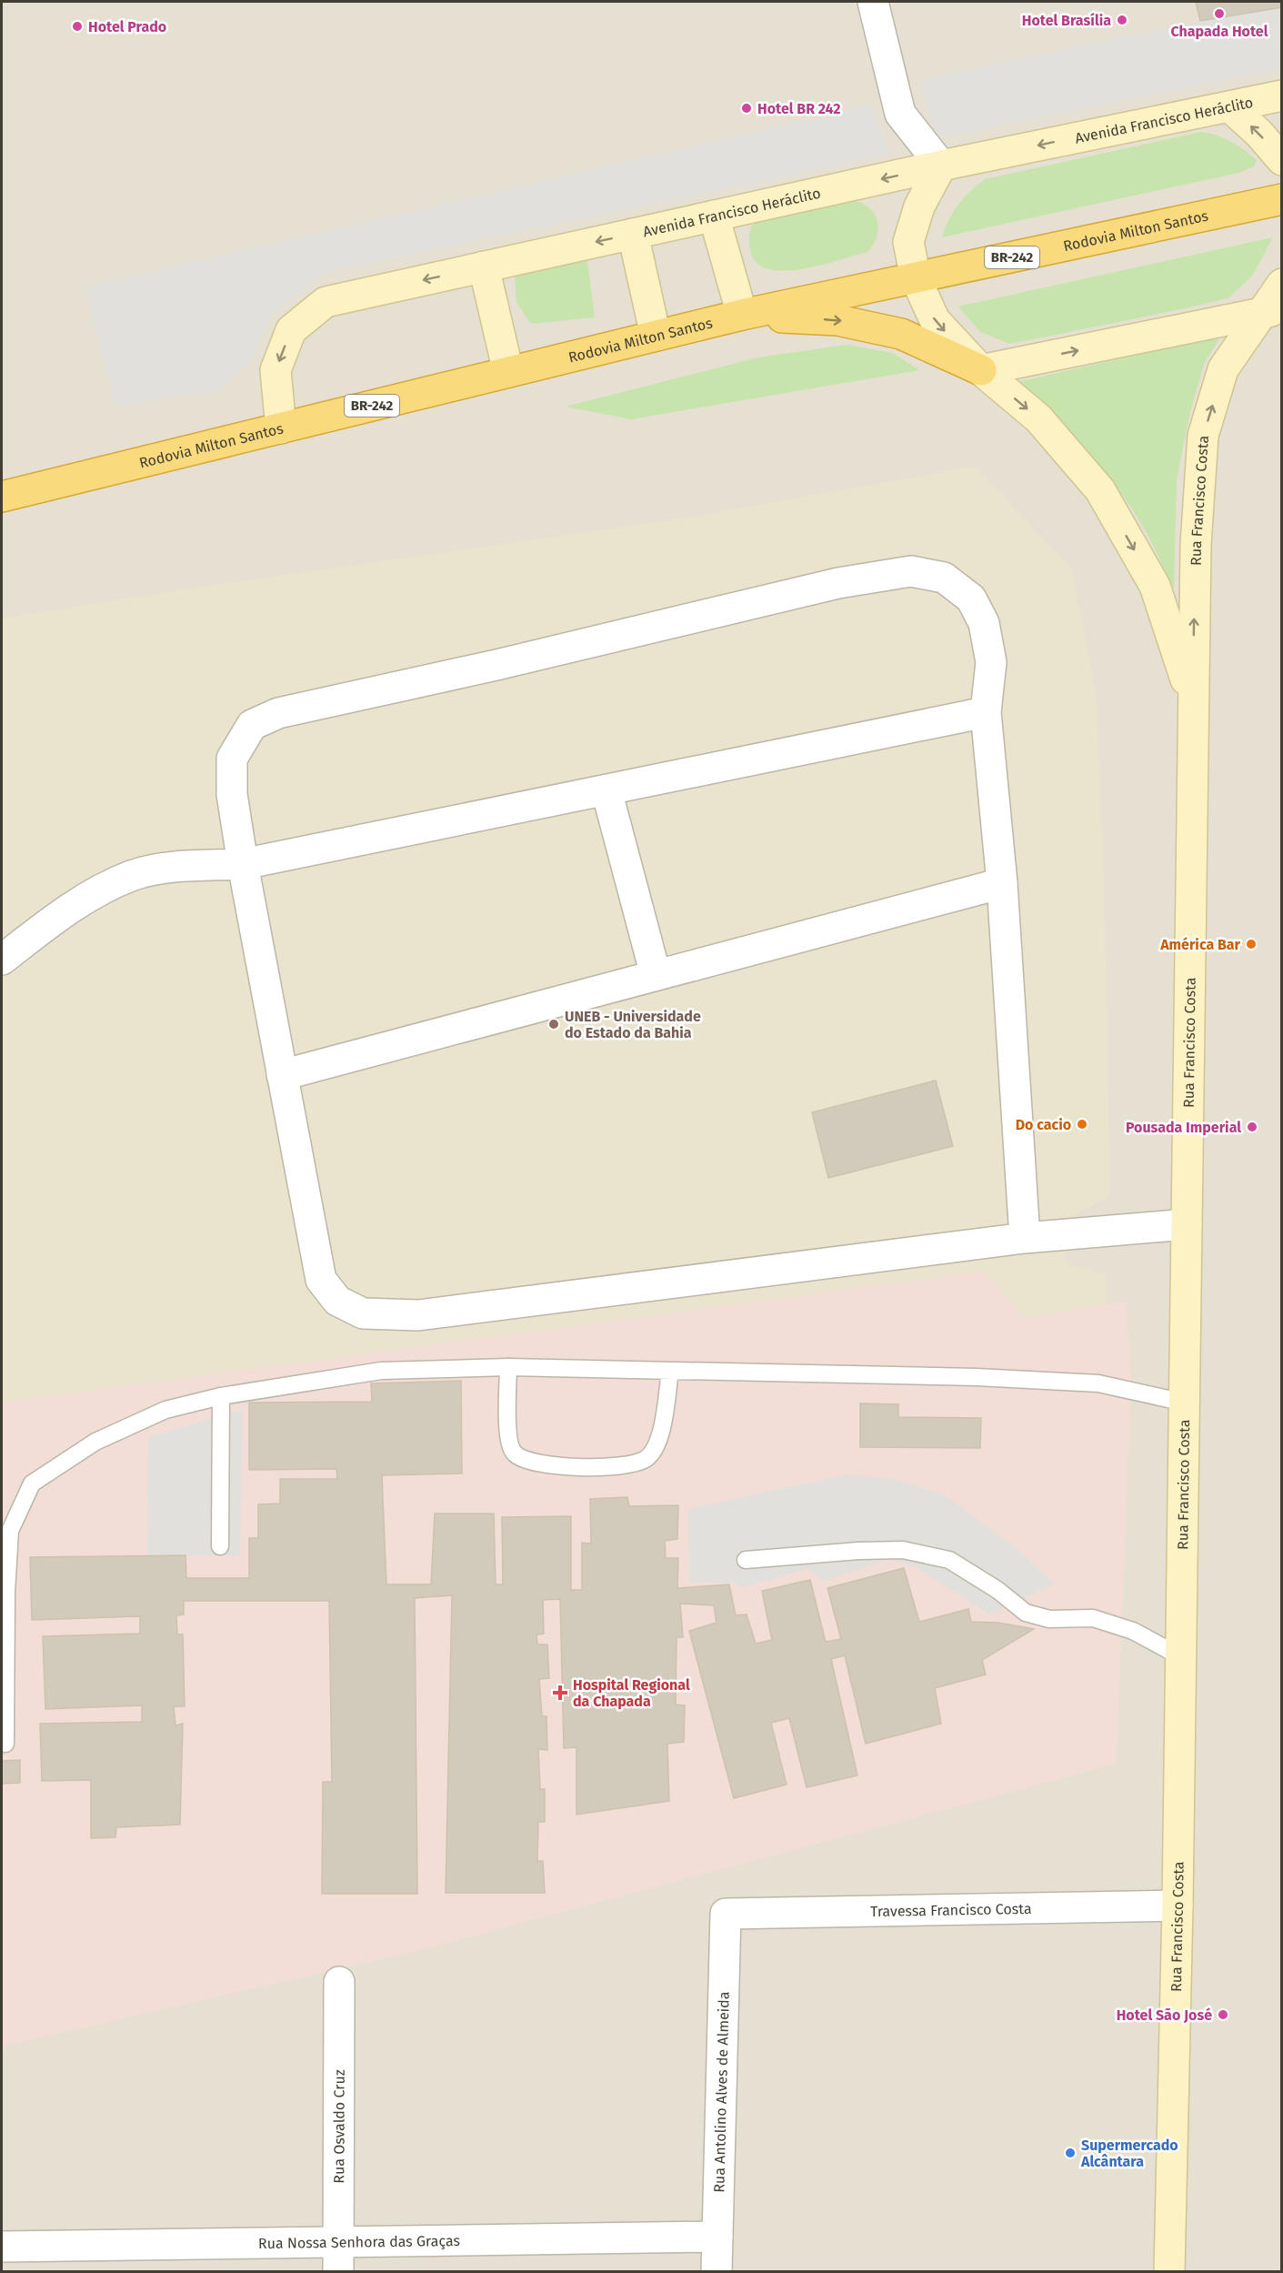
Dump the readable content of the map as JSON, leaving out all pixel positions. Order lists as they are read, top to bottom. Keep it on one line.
{"streets":{"highway":["Rodovia Milton Santos","BR-242"],"main road":["Avenida Francisco Heráclito","Rua Francisco Costa"],"street":["Travessa Francisco Costa","Rua Antolino Alves de Almeida","Rua Osvaldo Cruz","Rua Nossa Senhora das Graças"]},"crossings":[["Avenida Francisco Heráclito","Rodovia Milton Santos"],["Avenida Francisco Heráclito","Rua Francisco Costa"],["Rodovia Milton Santos","Rua Francisco Costa"],["Rua Francisco Costa","Travessa Francisco Costa"],["Travessa Francisco Costa","Rua Antolino Alves de Almeida"],["Rua Antolino Alves de Almeida","Rua Nossa Senhora das Graças"],["Rua Osvaldo Cruz","Rua Nossa Senhora das Graças"]],"one_way":["Avenida Francisco Heráclito"],"places":{"other":["Chapada Hotel","Hotel Brasília","Hotel Prado","Hotel BR 242","América Bar","UNEB - Universidade do Estado da Bahia","Do cacio","Pousada Imperial","Hotel São José","Supermercado Alcântara"],"health":["Hospital Regional da Chapada"]}}
